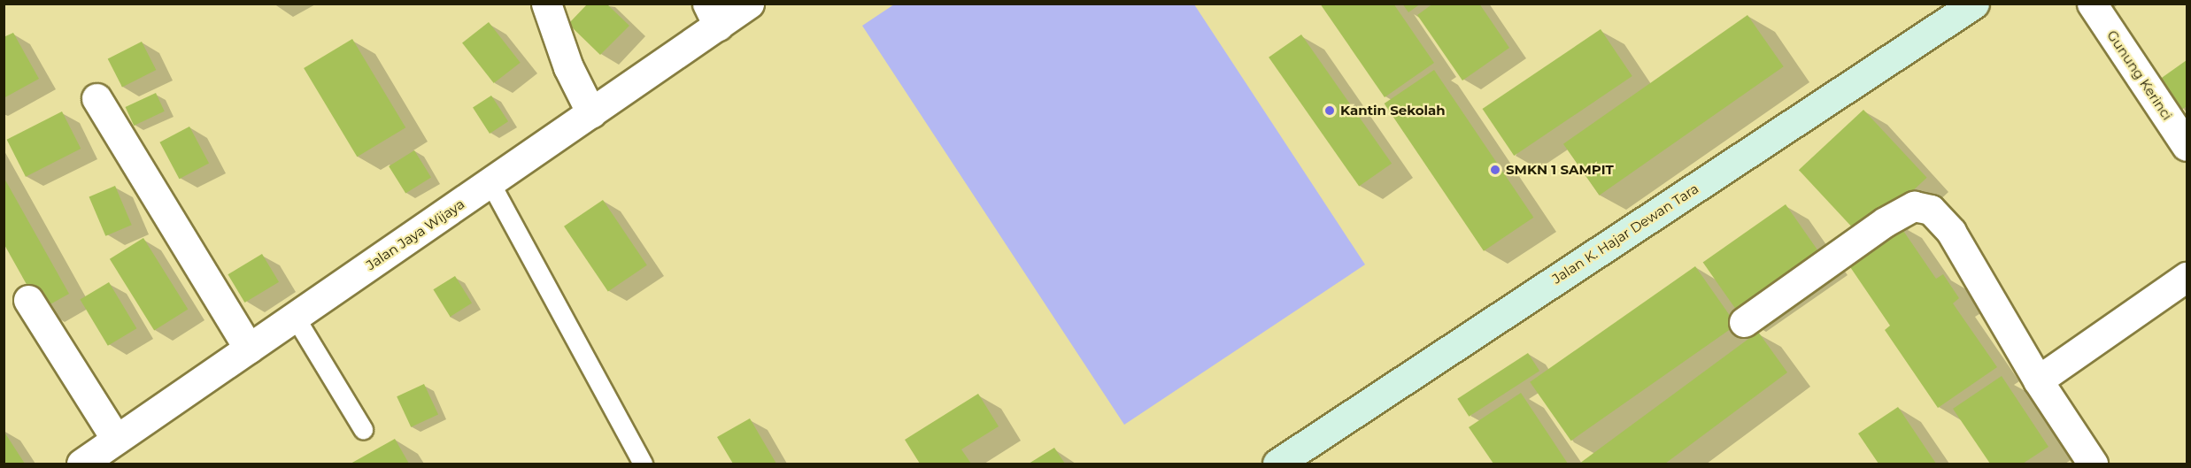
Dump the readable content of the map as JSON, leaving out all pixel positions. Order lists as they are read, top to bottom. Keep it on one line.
{"streets":{"street":["Gunung Kerinci","Jalan K. Hajar Dewan Tara","Jalan Jaya Wijaya"]},"places":["Kantin Sekolah","SMKN 1 SAMPIT"]}
